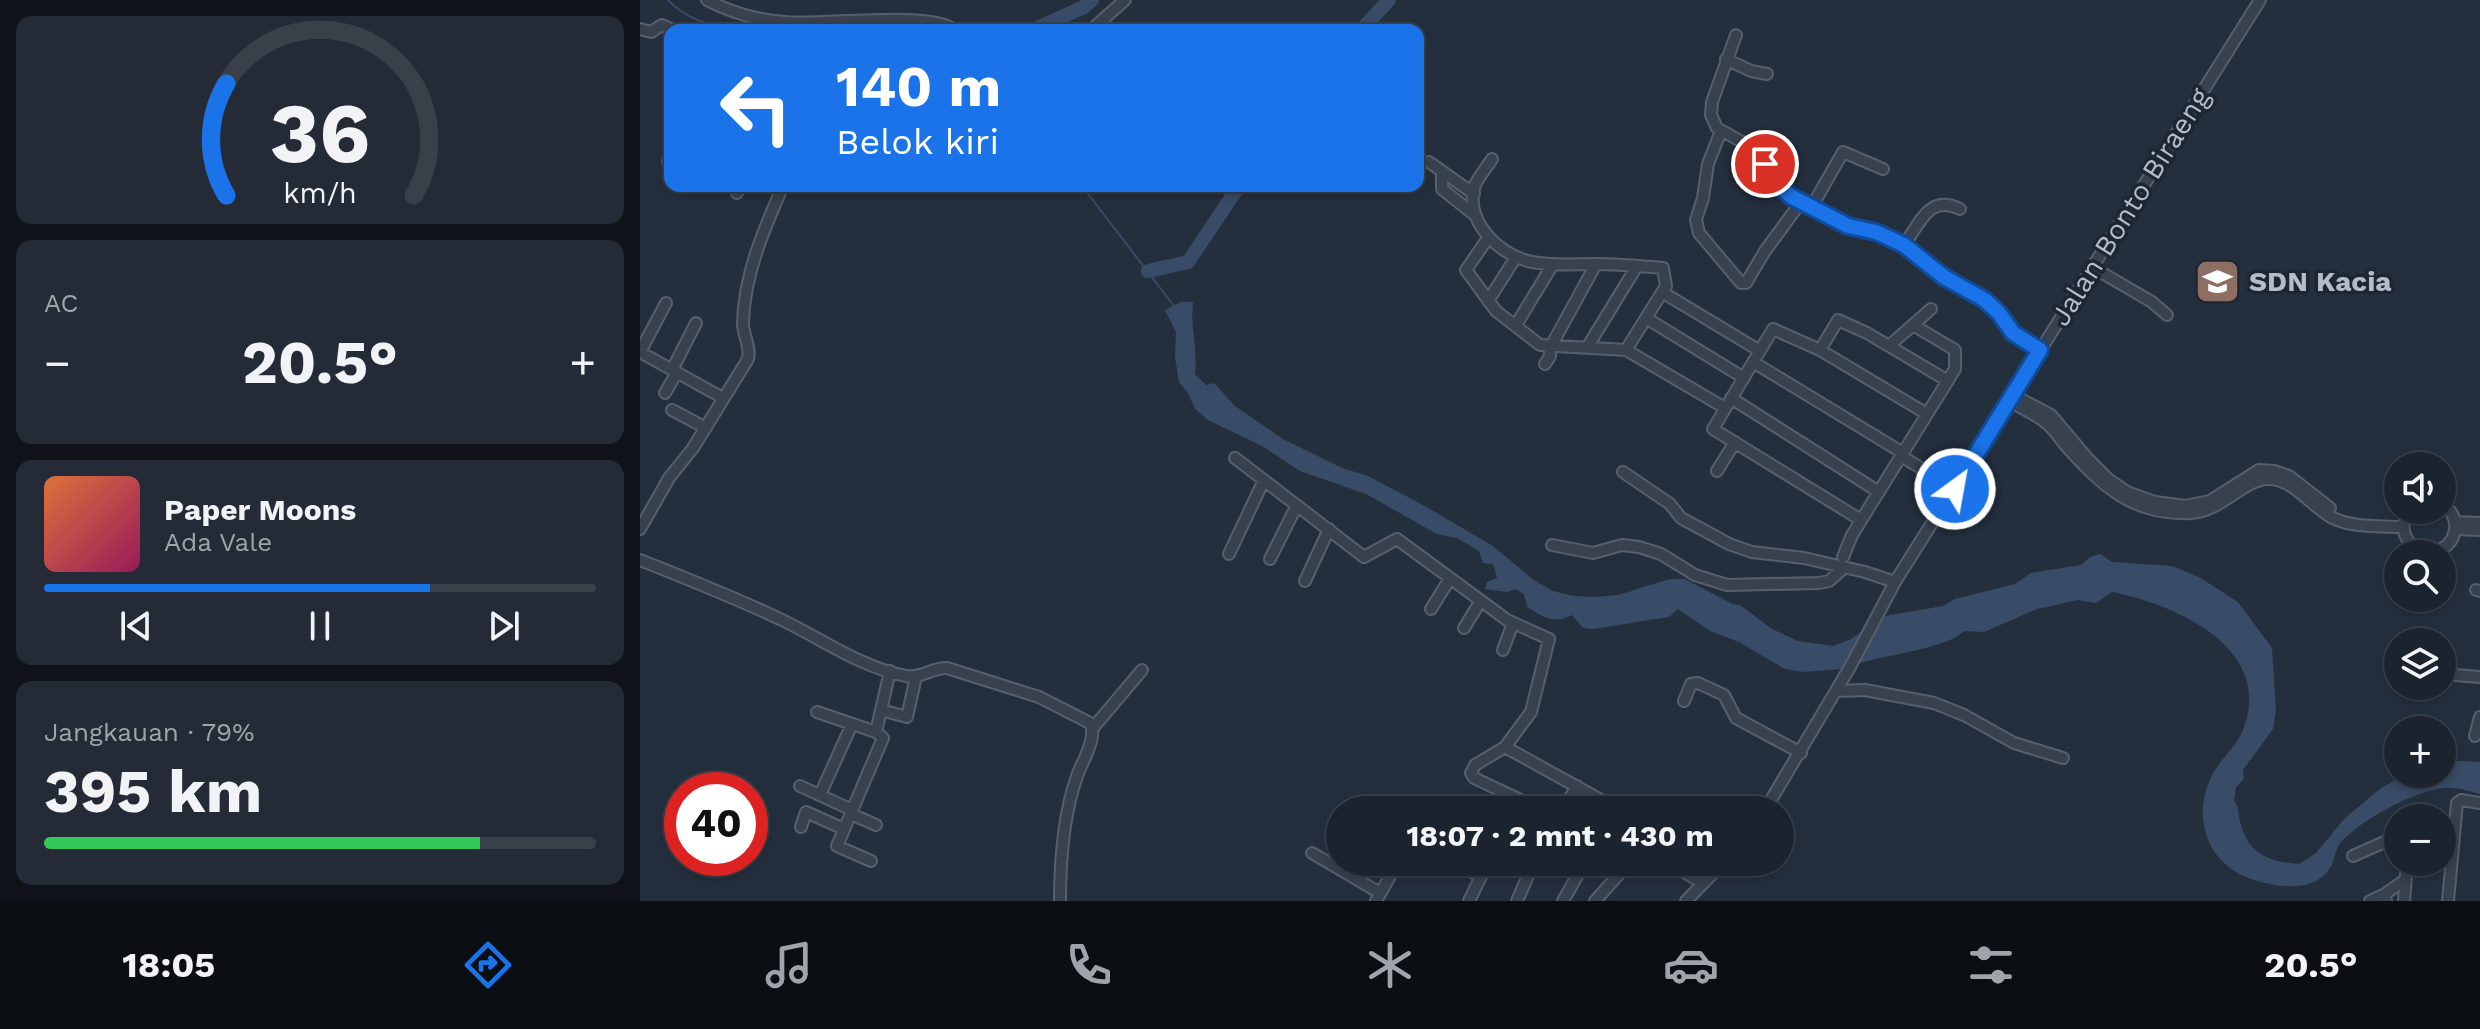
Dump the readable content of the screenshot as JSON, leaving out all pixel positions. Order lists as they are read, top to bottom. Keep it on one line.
{"streets":{"street":["Jalan Bonto Biraeng"]},"places":{"school or university":["SDN Kacia"]},"page":{"turn":["140 m","Belok kiri"],"tile":["AC",["Jangkauan · 79%","395 km"]],"heat":["−","20.5°","+"],"map_buttons":["+","−"],"song":["Paper Moons","Ada Vale"],"limit":"40","trip":"18:07 · 2 mnt · 430 m","tabs":["18:05","20.5°"],"gauge":["36","km/h"]}}
